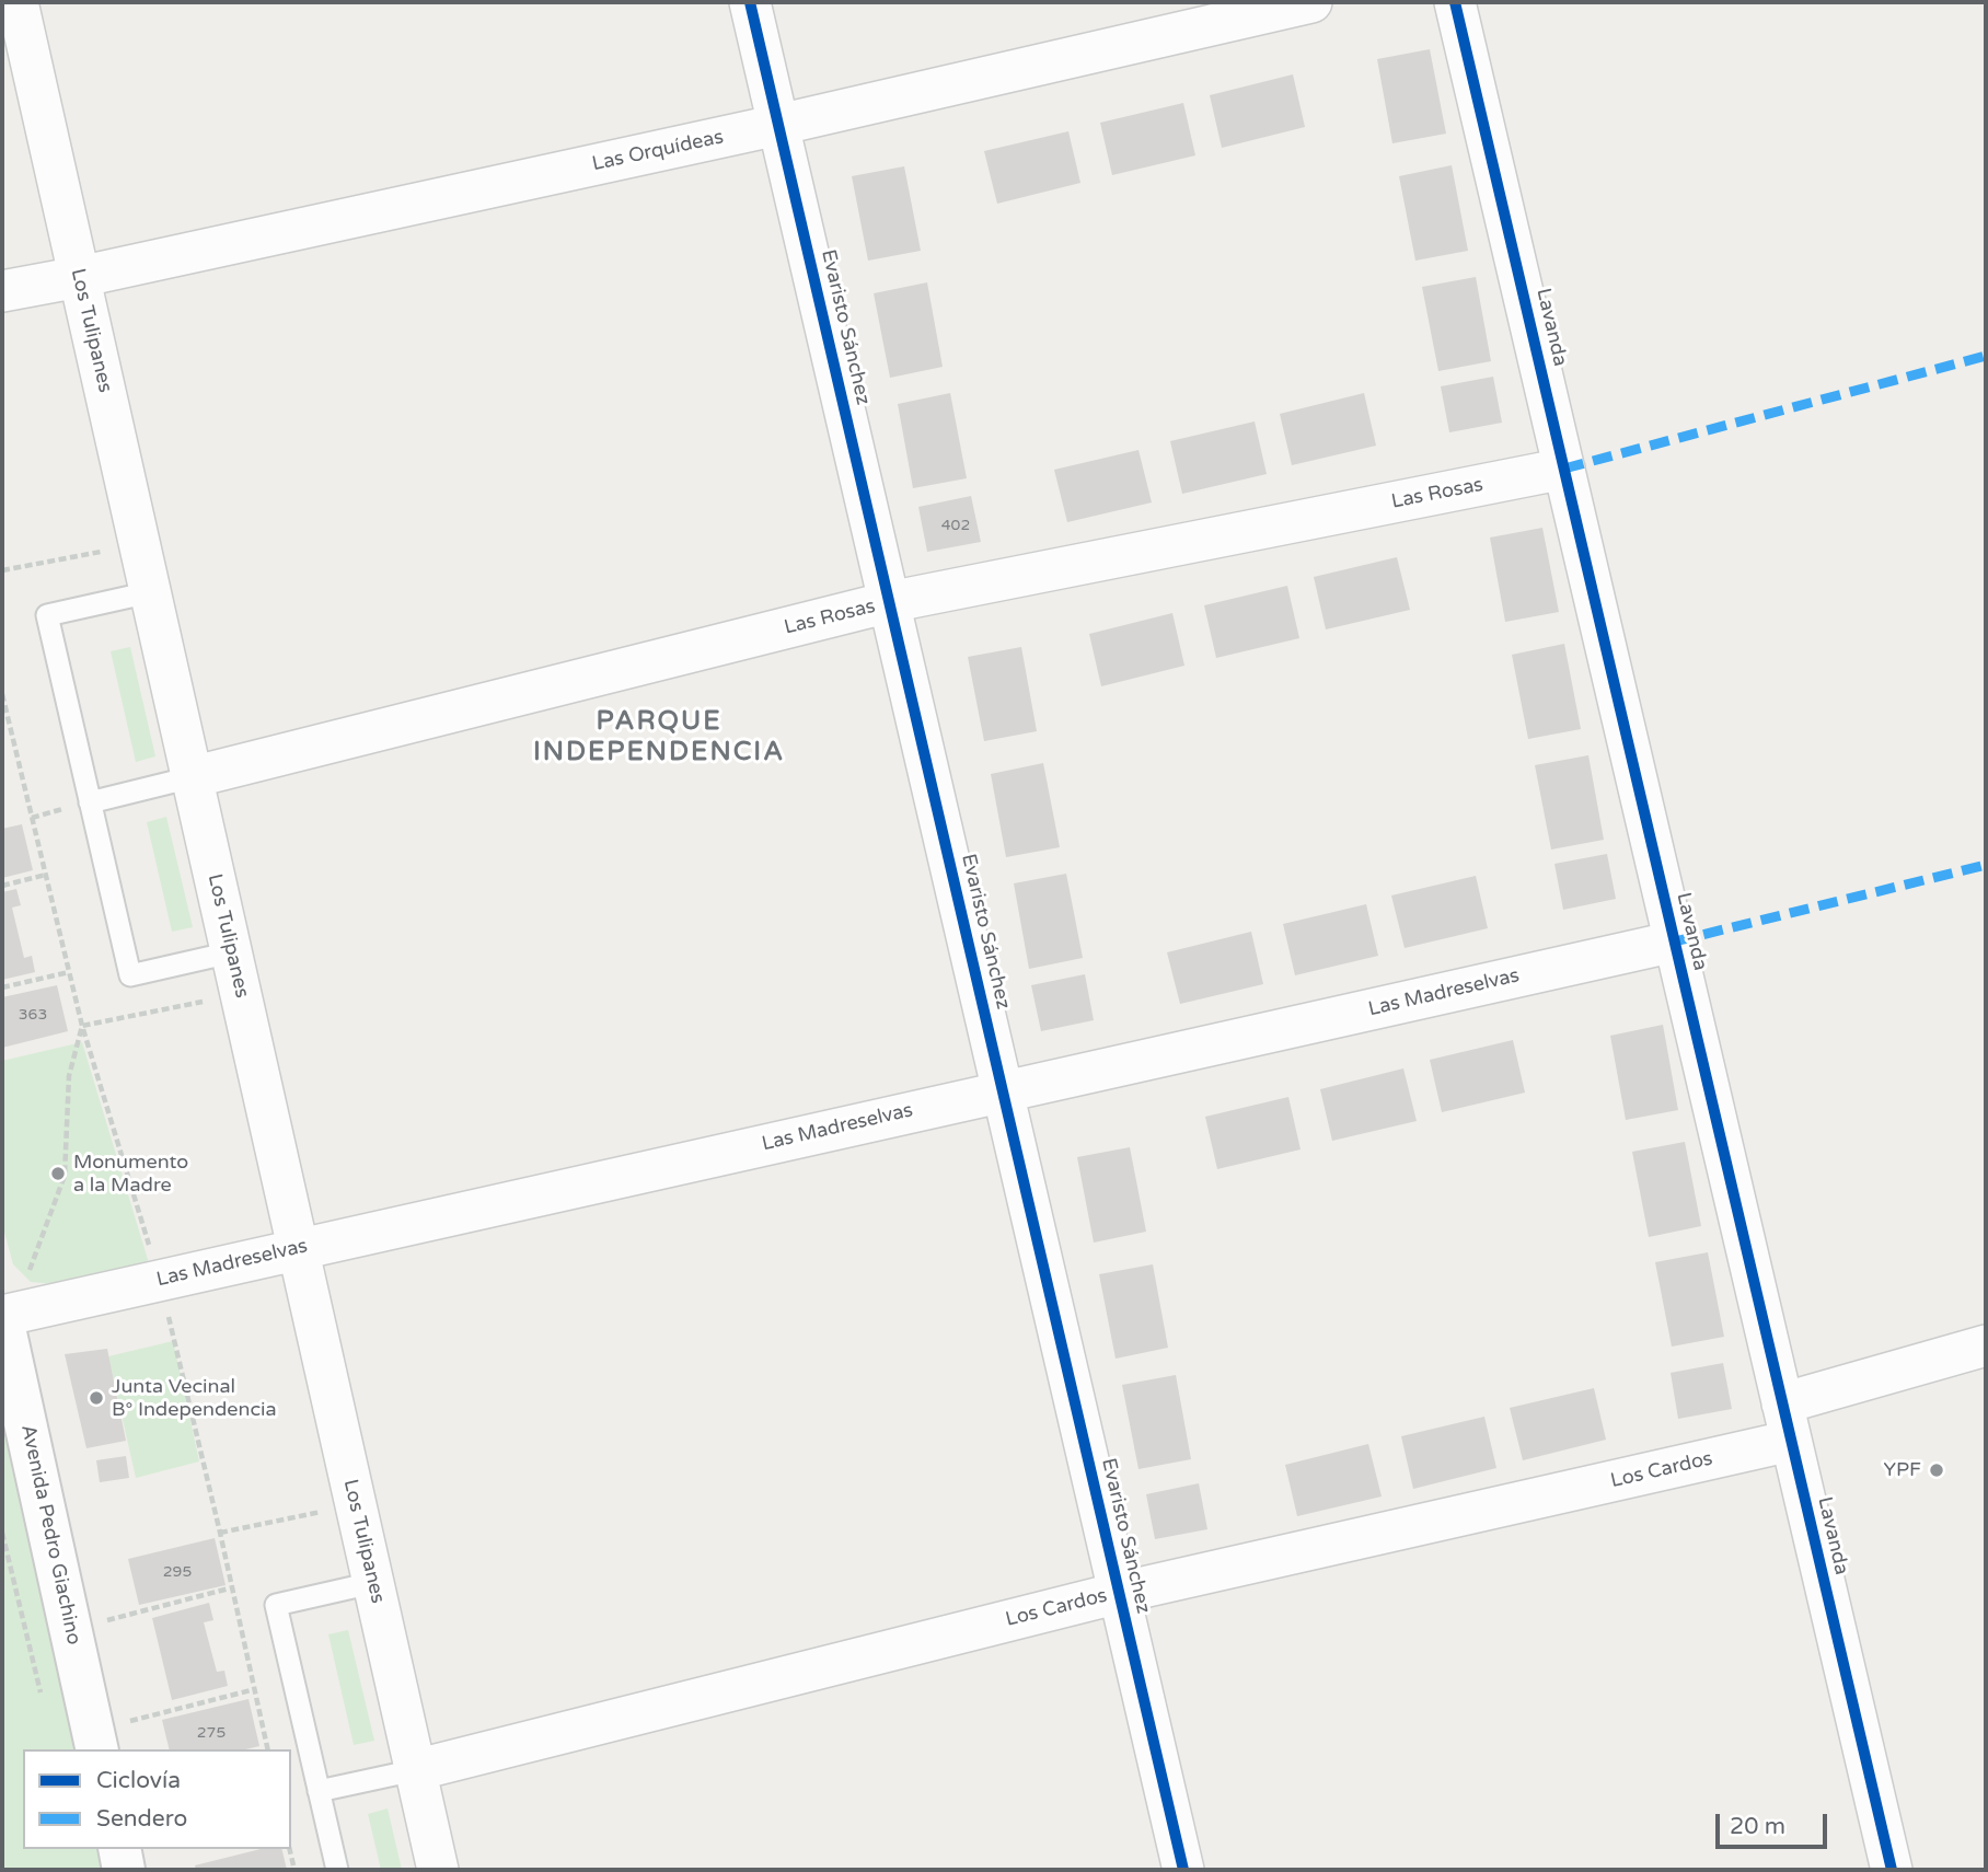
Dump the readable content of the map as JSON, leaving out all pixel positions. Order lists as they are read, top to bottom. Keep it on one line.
{"streets":{"main road":["Avenida Pedro Giachino"],"street":["Las Orquídeas","Evaristo Sánchez","Lavanda","Los Tulipanes","Las Rosas","Las Madreselvas","Los Cardos"]},"crossings":[["Las Orquídeas","Evaristo Sánchez"],["Las Orquídeas","Los Tulipanes"],["Evaristo Sánchez","Las Rosas"],["Evaristo Sánchez","Las Madreselvas"],["Evaristo Sánchez","Los Cardos"],["Lavanda","Las Rosas"],["Lavanda","Las Madreselvas"],["Lavanda","Los Cardos"],["Los Tulipanes","Las Rosas"],["Los Tulipanes","Las Madreselvas"],["Los Tulipanes","Los Cardos"],["Las Madreselvas","Avenida Pedro Giachino"]],"districts":["PARQUE INDEPENDENCIA"],"places":["Monumento a la Madre","Junta Vecinal B° Independencia","YPF"],"house_numbers":["402","363","295","275"],"legend":["Ciclovía","Sendero"],"scale_bar":"20 m"}
